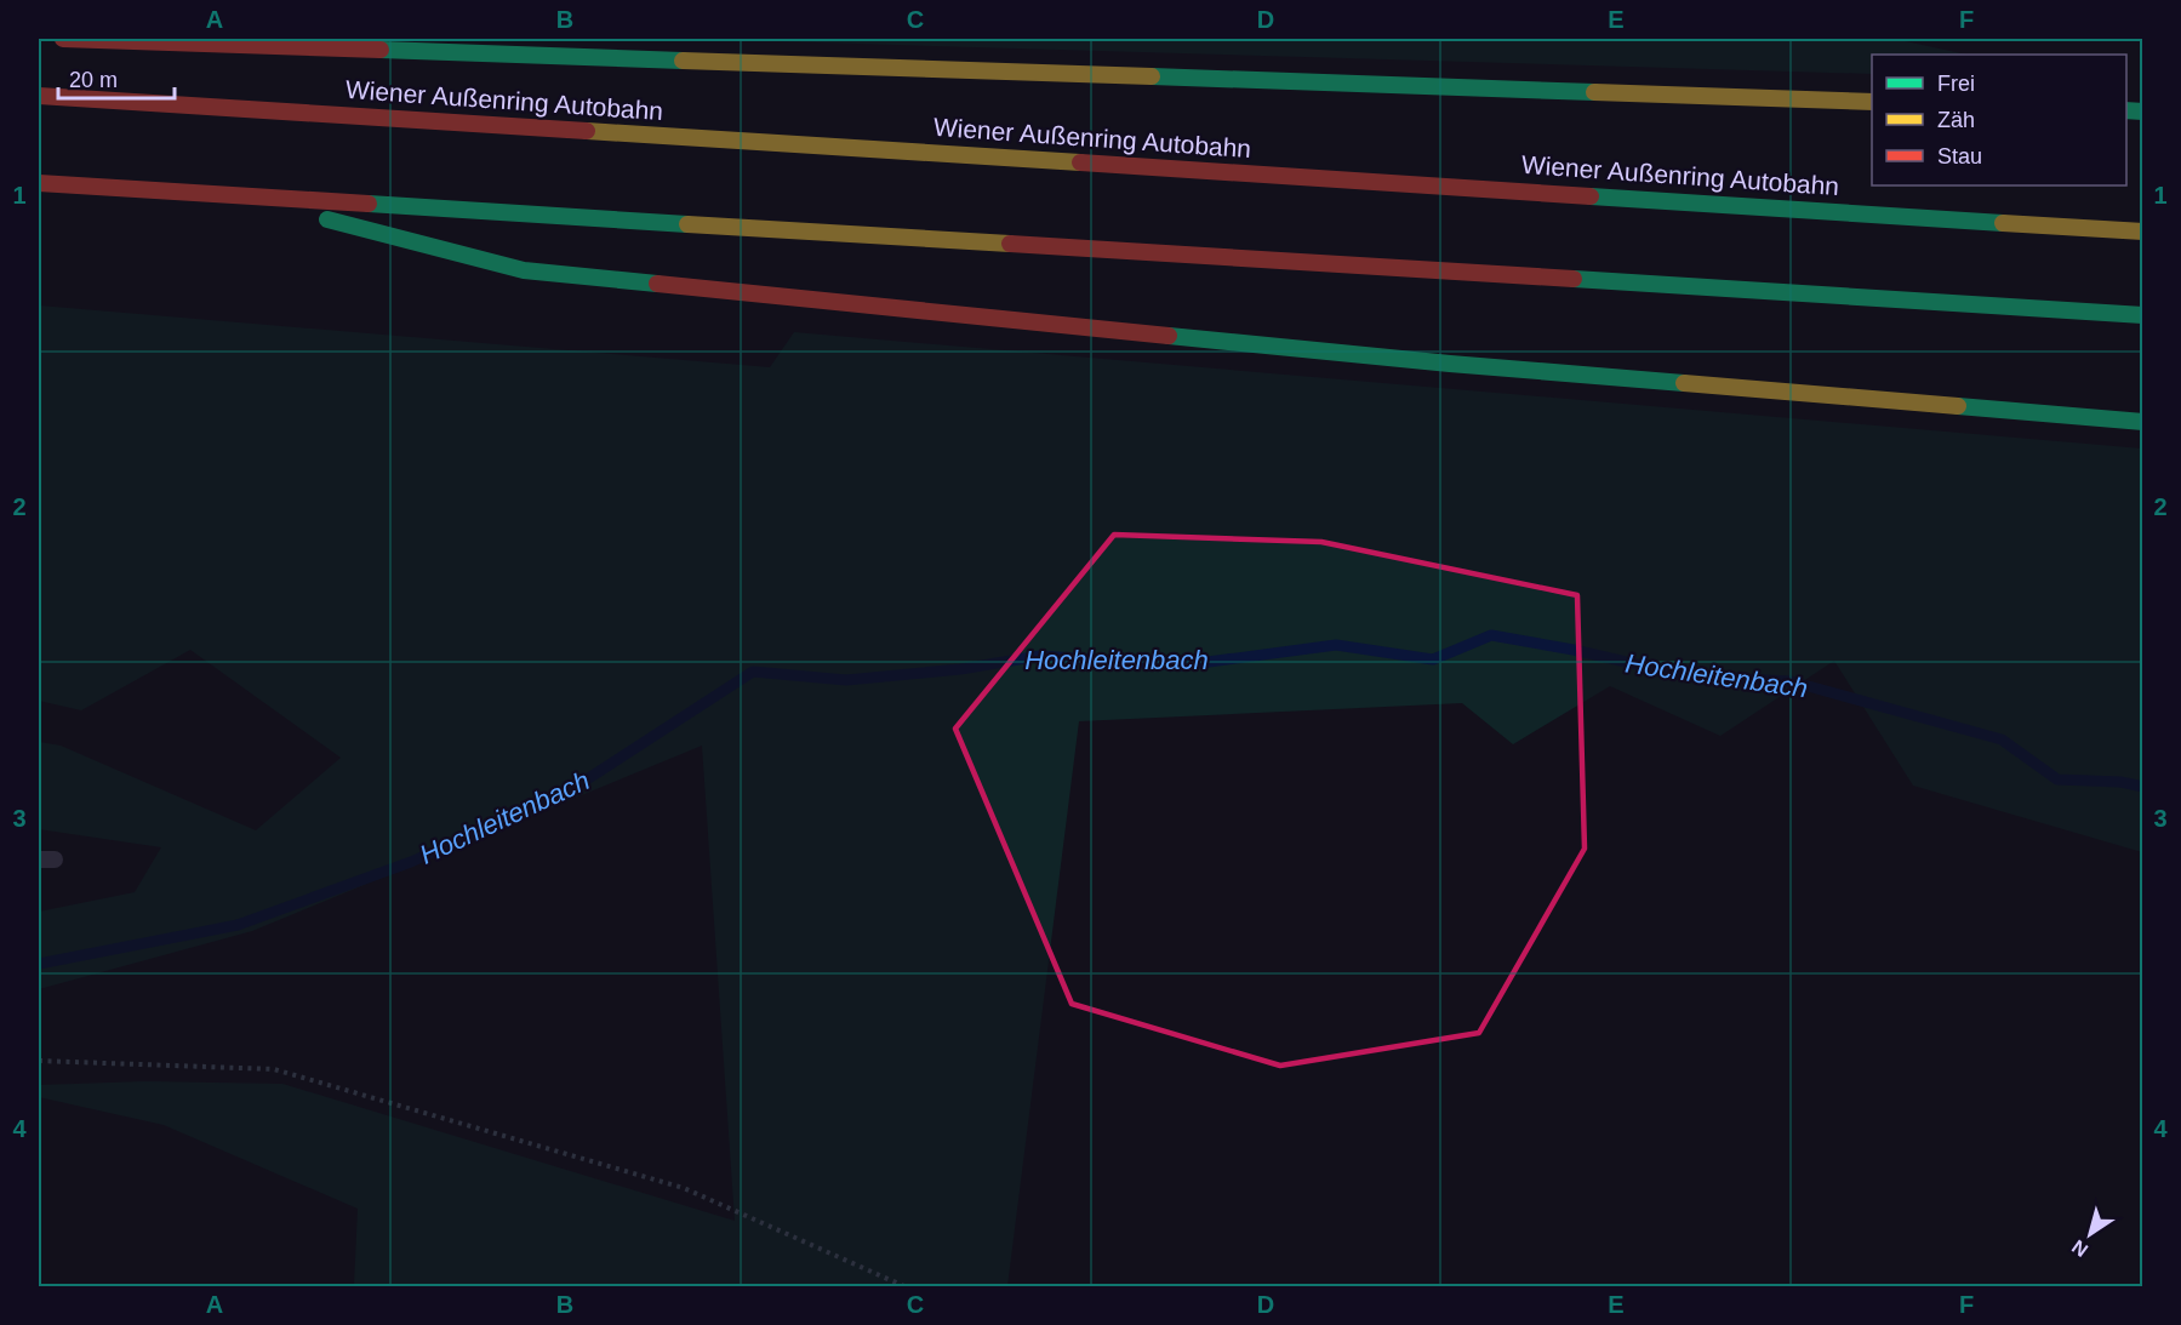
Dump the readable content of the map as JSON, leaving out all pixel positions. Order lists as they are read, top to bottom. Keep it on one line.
{"streets":{"highway":["Wiener Außenring Autobahn"]},"water":["Hochleitenbach"],"legend":["Frei","Zäh","Stau"],"scale_bar":"20 m","north":"bottom left","grid":{"columns":["A","B","C","D","E","F"],"rows":["1","2","3","4"]}}
